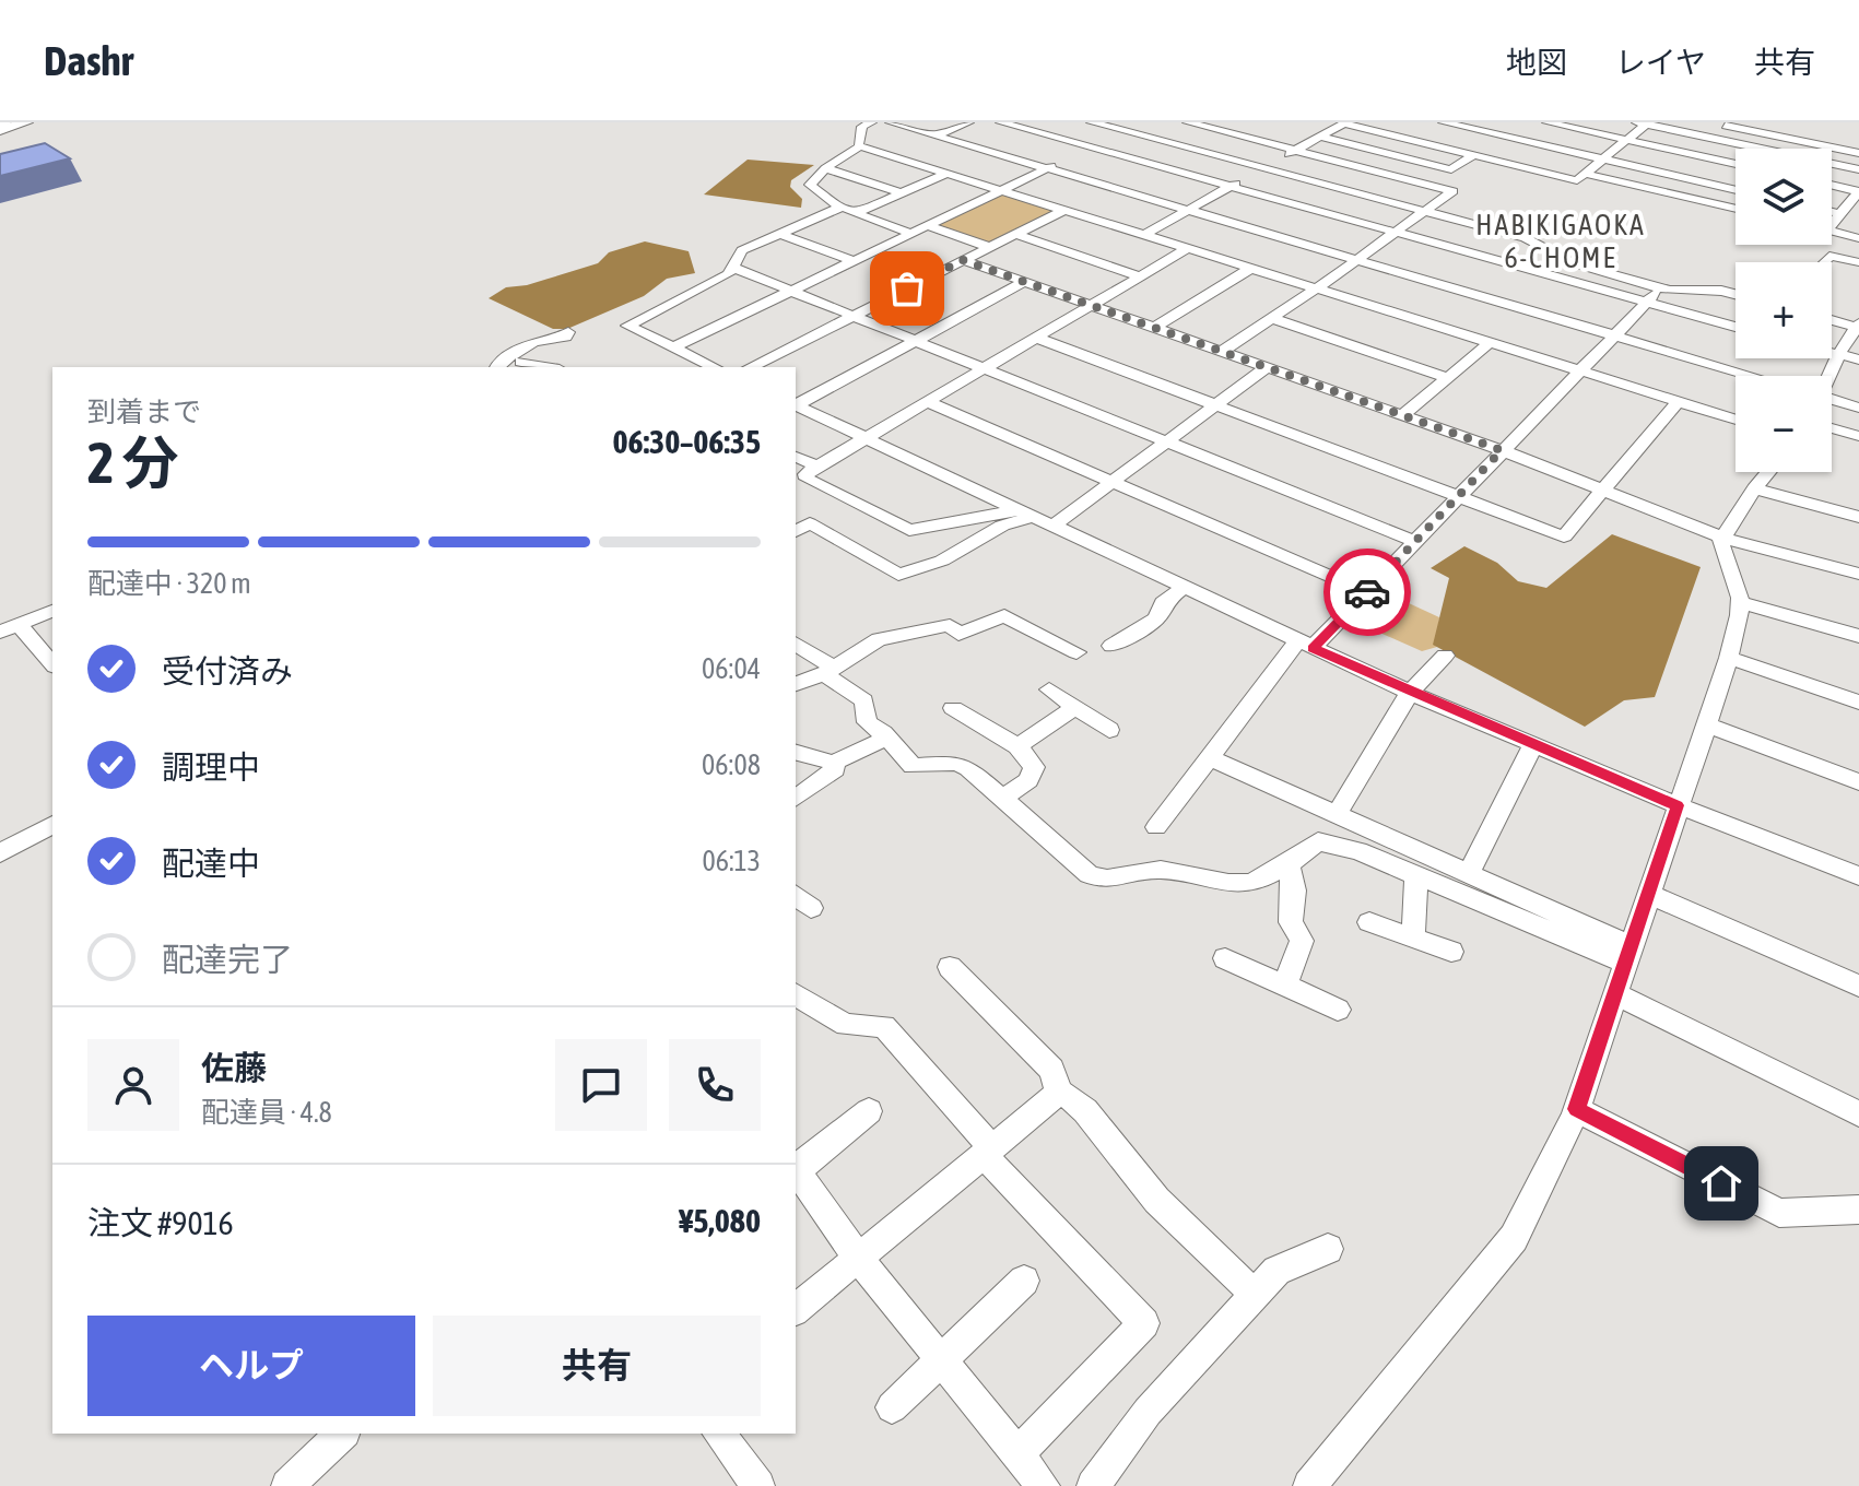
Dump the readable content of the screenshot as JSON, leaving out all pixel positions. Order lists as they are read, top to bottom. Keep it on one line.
{"districts":["HABIKIGAOKA 6-CHOME"],"page":{"header":"Dashr","nav":["地図","レイヤ","共有"],"map_buttons":["+","−"],"heading":["2 分","到着まで","06:30–06:35"],"panel":["佐藤","配達員 · 4.8","注文 #9016","¥5,080"],"bar":"配達中 · 320 m","list":[["受付済み","06:04"],["調理中","06:08"],["配達中","06:13"],"配達完了"],"buttons":["ヘルプ","共有"]}}
